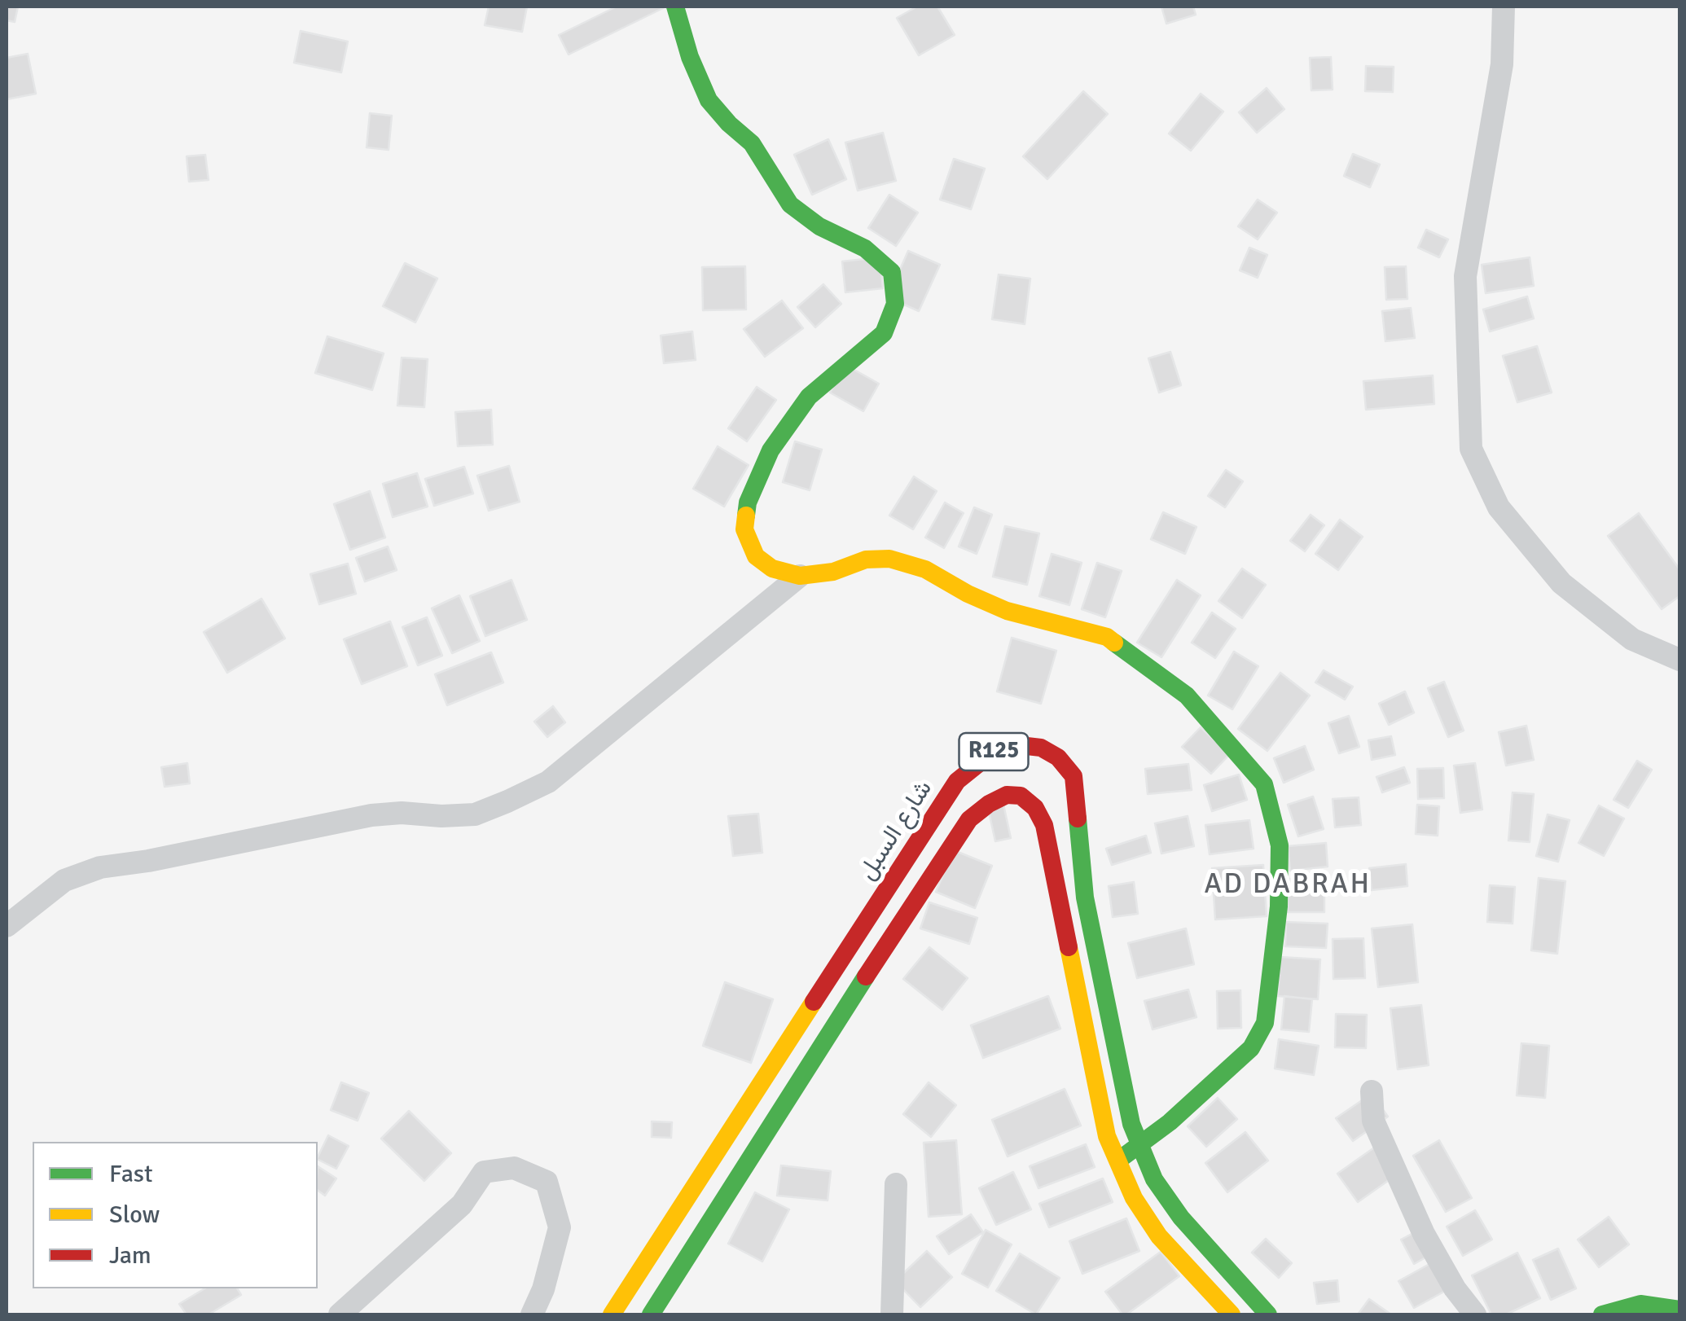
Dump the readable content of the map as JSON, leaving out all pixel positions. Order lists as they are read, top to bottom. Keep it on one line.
{"streets":{"main road":["R125","شارع السبل"]},"districts":["AD DABRAH"],"legend":["Fast","Slow","Jam"]}
